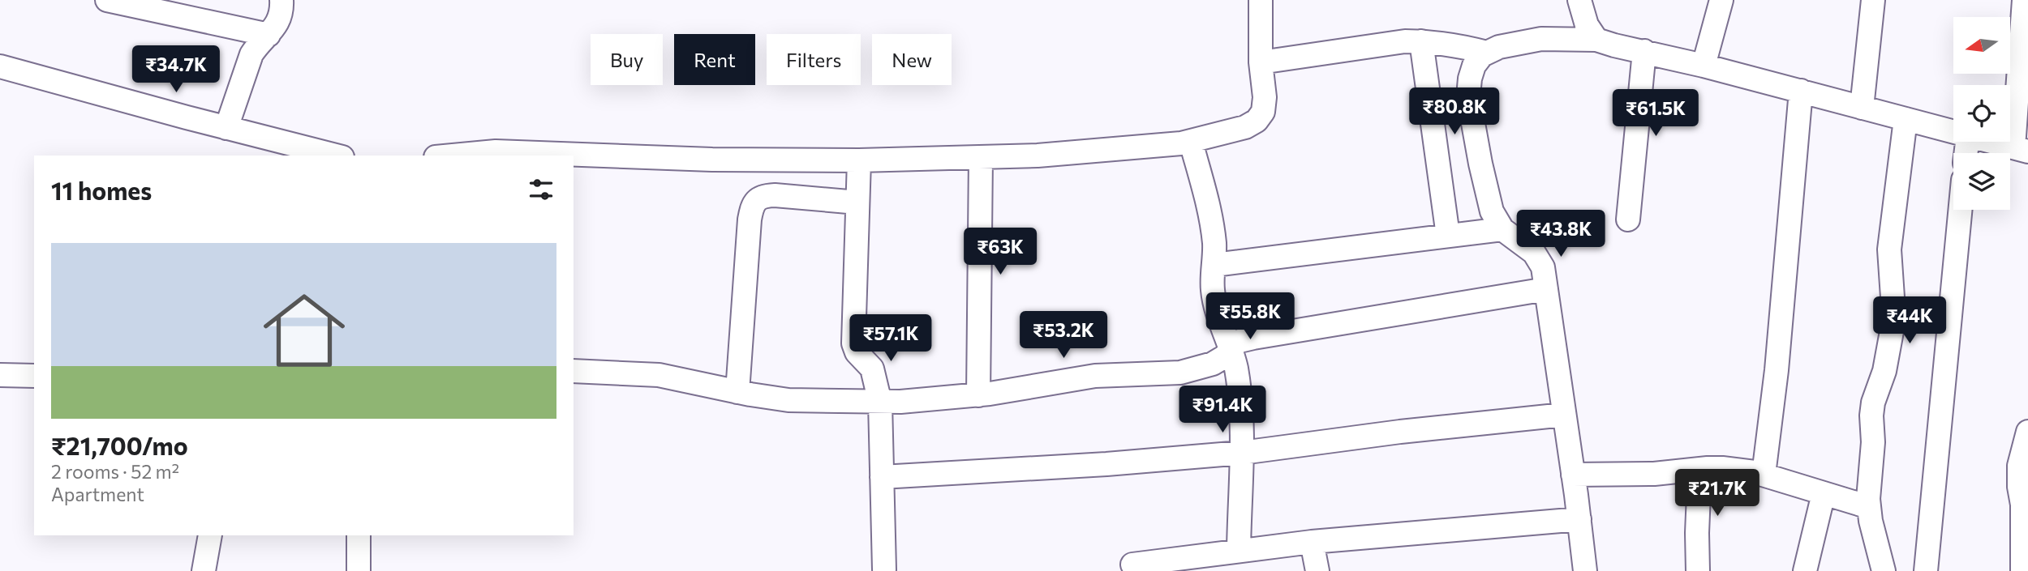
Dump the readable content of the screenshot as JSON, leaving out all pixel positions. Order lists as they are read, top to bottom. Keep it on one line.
{"north":"left","page":{"chip":["Buy","Rent","Filters","New"],"price":["₹34.7K","₹80.8K","₹61.5K","₹43.8K","₹63K","₹55.8K","₹44K","₹53.2K","₹57.1K","₹91.4K","₹21.7K"],"heading":"11 homes","list":[{"name":"₹21,700/mo","note":"2 rooms · 52 m² · Apartment"}]}}
